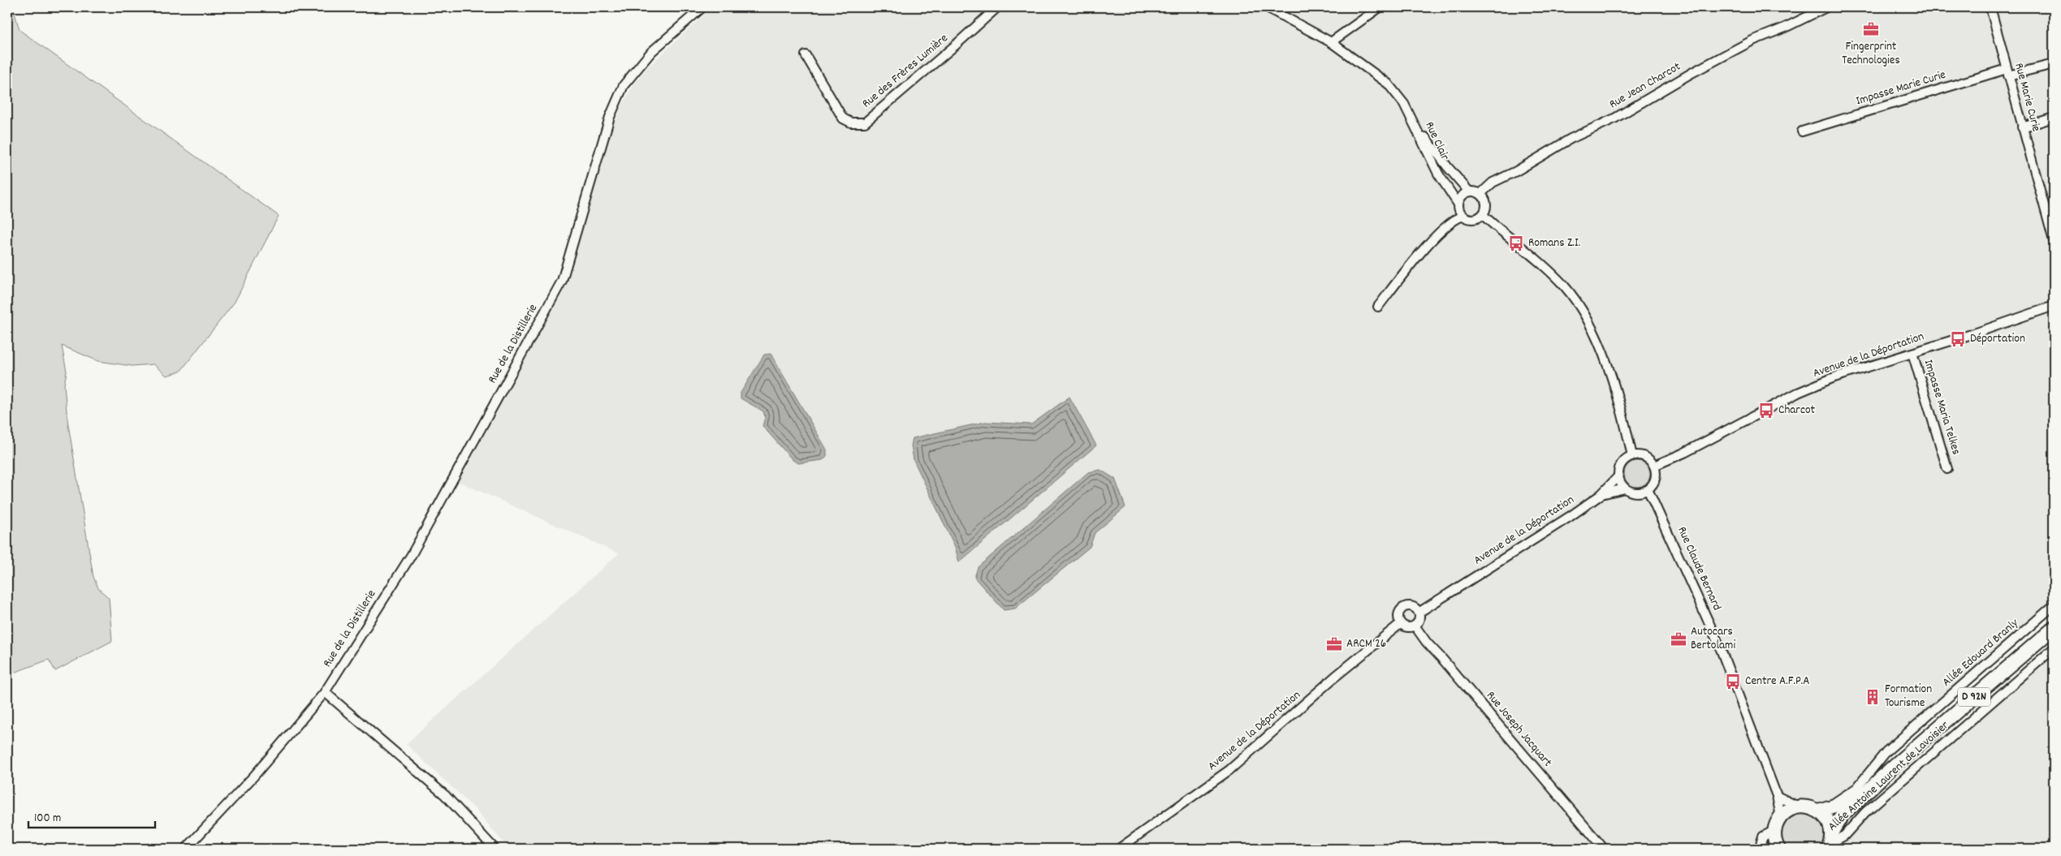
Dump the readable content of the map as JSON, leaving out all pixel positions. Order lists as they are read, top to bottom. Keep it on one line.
{"streets":{"main road":["D 92N"],"street":["Rue des Frères Lumière","Rue Jean Charcot","Impasse Marie Curie","Rue Marie Curie","Rue Clair","Rue de la Distillerie","Avenue de la Déportation","Impasse Maria Telkes","Rue Claude Bernard","Allée Edouard Branly","Rue Joseph Jacquart","Allée Antoine Laurent de Lavoisier"]},"crossings":[["Rue Jean Charcot","Rue Clair"],["Impasse Marie Curie","Rue Marie Curie"],["Avenue de la Déportation","Impasse Maria Telkes"],["Avenue de la Déportation","Rue Claude Bernard"],["Avenue de la Déportation","Rue Joseph Jacquart"],["Allée Edouard Branly","D 92N"],["D 92N","Allée Antoine Laurent de Lavoisier"]],"places":{"office":["Fingerprint Technologies","Autocars Bertolami","ARCM 26"],"bus stop":["Romans Z.I.","Déportation","Charcot","Centre A.F.P.A"],"building":["Formation Tourisme"]},"scale_bar":"100 m"}
